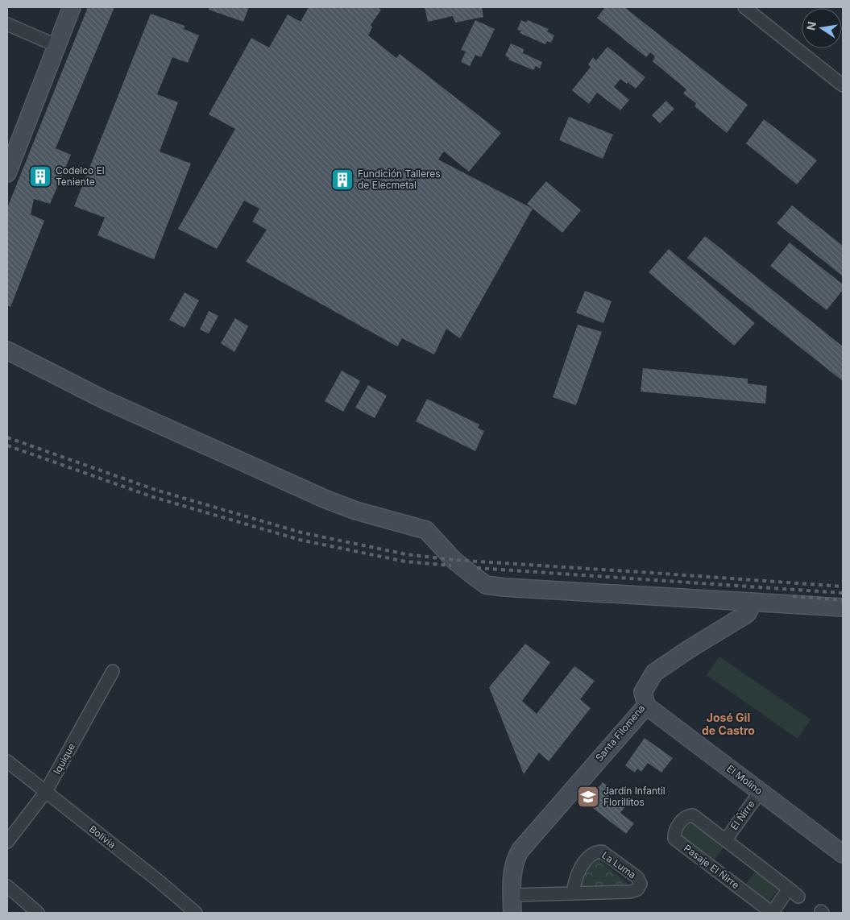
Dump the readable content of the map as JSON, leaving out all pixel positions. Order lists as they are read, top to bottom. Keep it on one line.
{"streets":{"main road":["Santa Filomena","El Molino"],"street":["Iquique","El Ñirre","Bolivia","La Luma","Pasaje El Ñirre"]},"crossings":[["Santa Filomena","El Molino"],["Santa Filomena","La Luma"],["Iquique","Bolivia"],["El Molino","El Ñirre"],["El Ñirre","Pasaje El Ñirre"]],"districts":["José Gil de Castro"],"places":{"building":["Codelco El Teniente","Fundición Talleres de Elecmetal"],"school or university":["Jardín Infantil Florillitos"]},"north":"left"}
